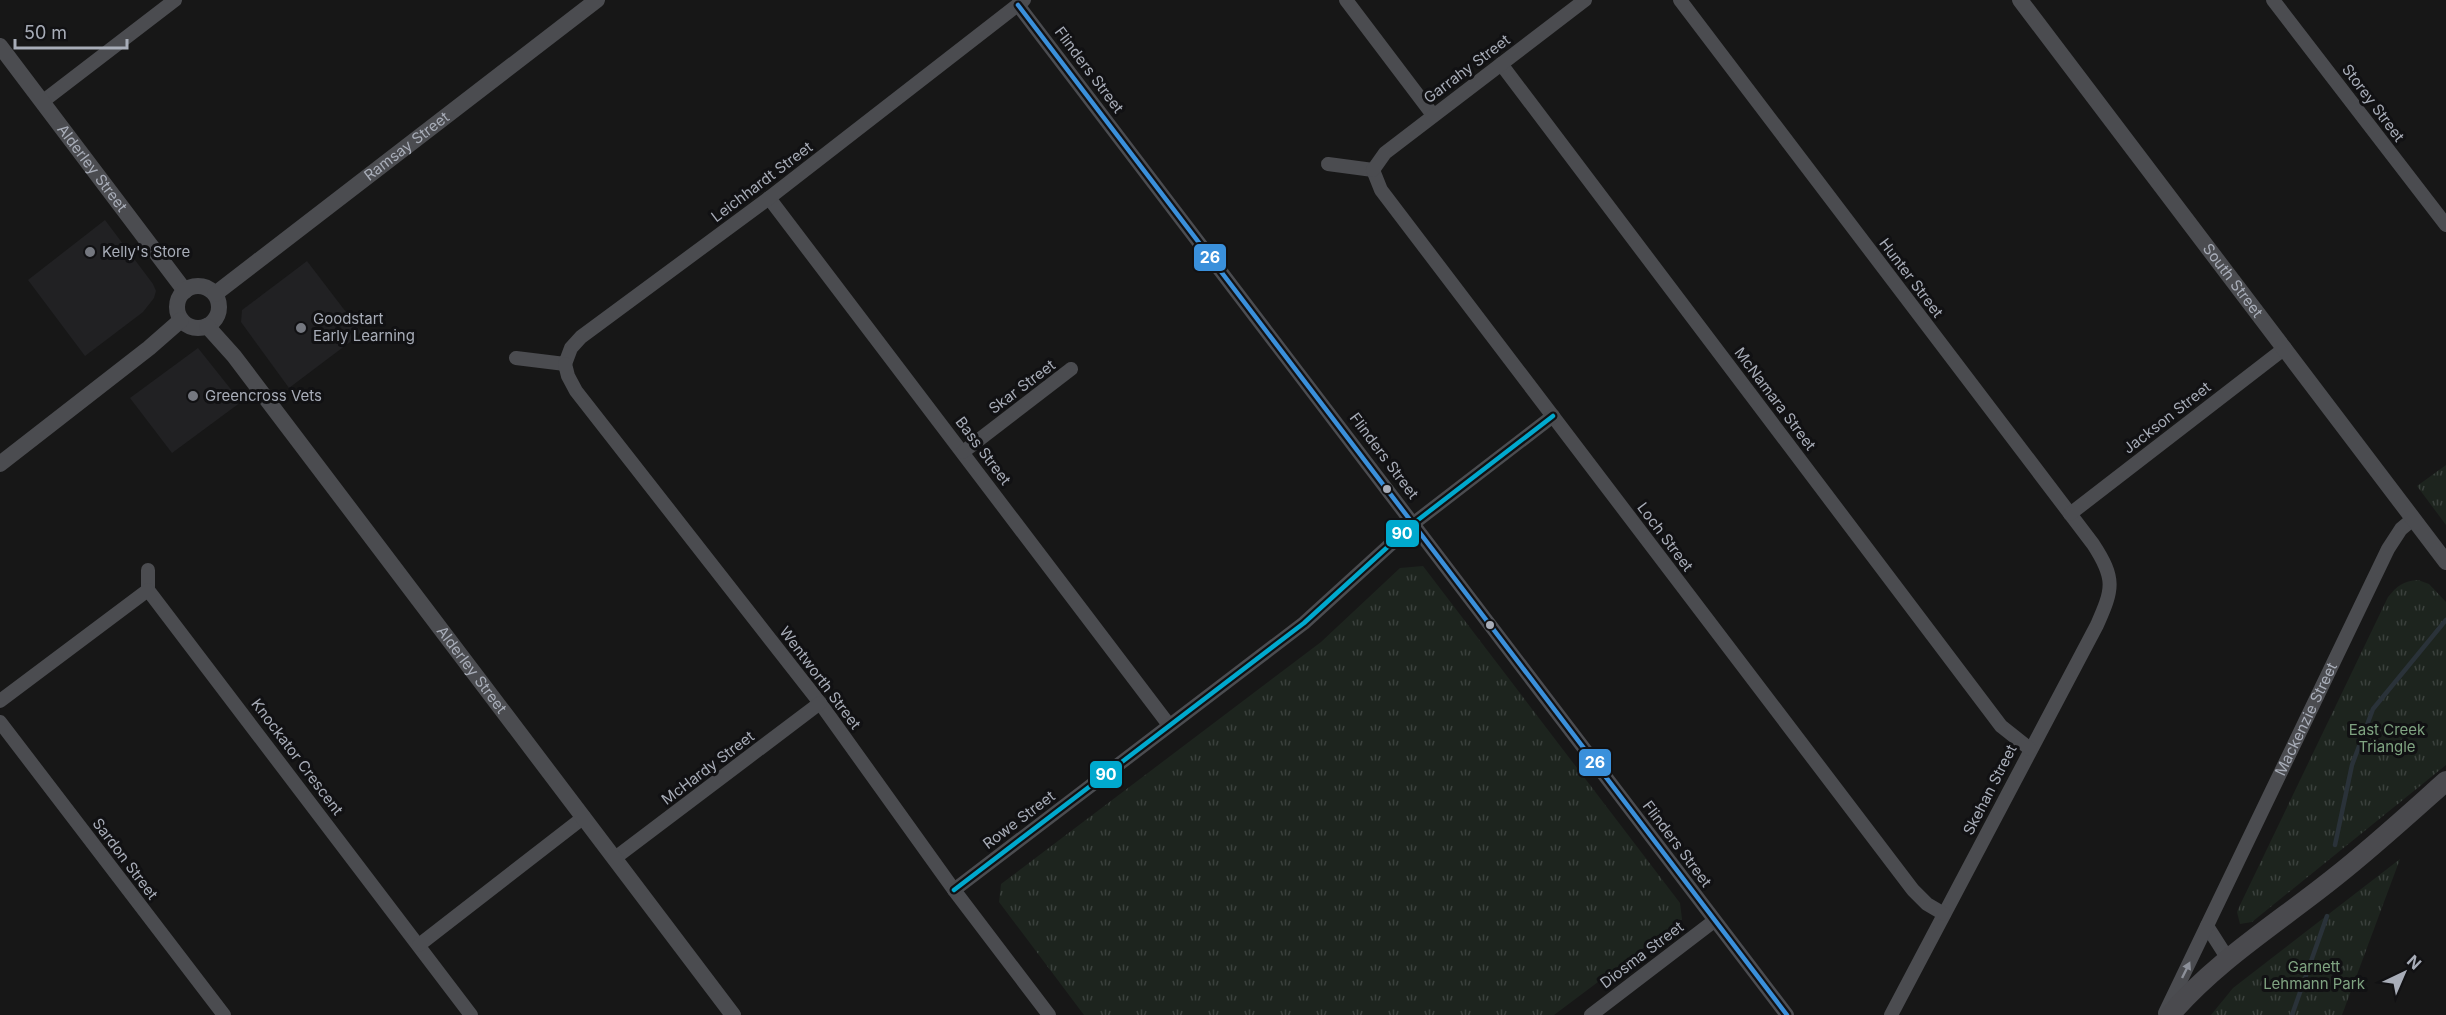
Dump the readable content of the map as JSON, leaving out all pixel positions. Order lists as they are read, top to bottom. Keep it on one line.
{"streets":{"street":["Garrahy Street","Flinders Street","Storey Street","Ramsay Street","Alderley Street","Leichhardt Street","Hunter Street","South Street","Skar Street","McNamara Street","Jackson Street","Bass Street","Loch Street","Wentworth Street","Mackenzie Street","Knockator Crescent","McHardy Street","Skehan Street","Rowe Street","Sardon Street","Diosma Street"]},"crossings":[["Garrahy Street","McNamara Street"],["Garrahy Street","Loch Street"],["Flinders Street","Leichhardt Street"],["Flinders Street","Rowe Street"],["Flinders Street","Diosma Street"],["Ramsay Street","Alderley Street"],["Alderley Street","McHardy Street"],["Leichhardt Street","Bass Street"],["Leichhardt Street","Wentworth Street"],["Hunter Street","Jackson Street"],["Hunter Street","Skehan Street"],["South Street","Jackson Street"],["South Street","Mackenzie Street"],["Skar Street","Bass Street"],["McNamara Street","Skehan Street"],["Bass Street","Rowe Street"],["Loch Street","Skehan Street"],["Loch Street","Rowe Street"],["Wentworth Street","McHardy Street"],["Wentworth Street","Rowe Street"]],"parks":["East Creek Triangle","Garnett Lehmann Park"],"places":["Kelly's Store","Goodstart Early Learning","Greencross Vets"],"lines":["transit line 26","transit line 90"],"scale_bar":"50 m","north":"top right"}
